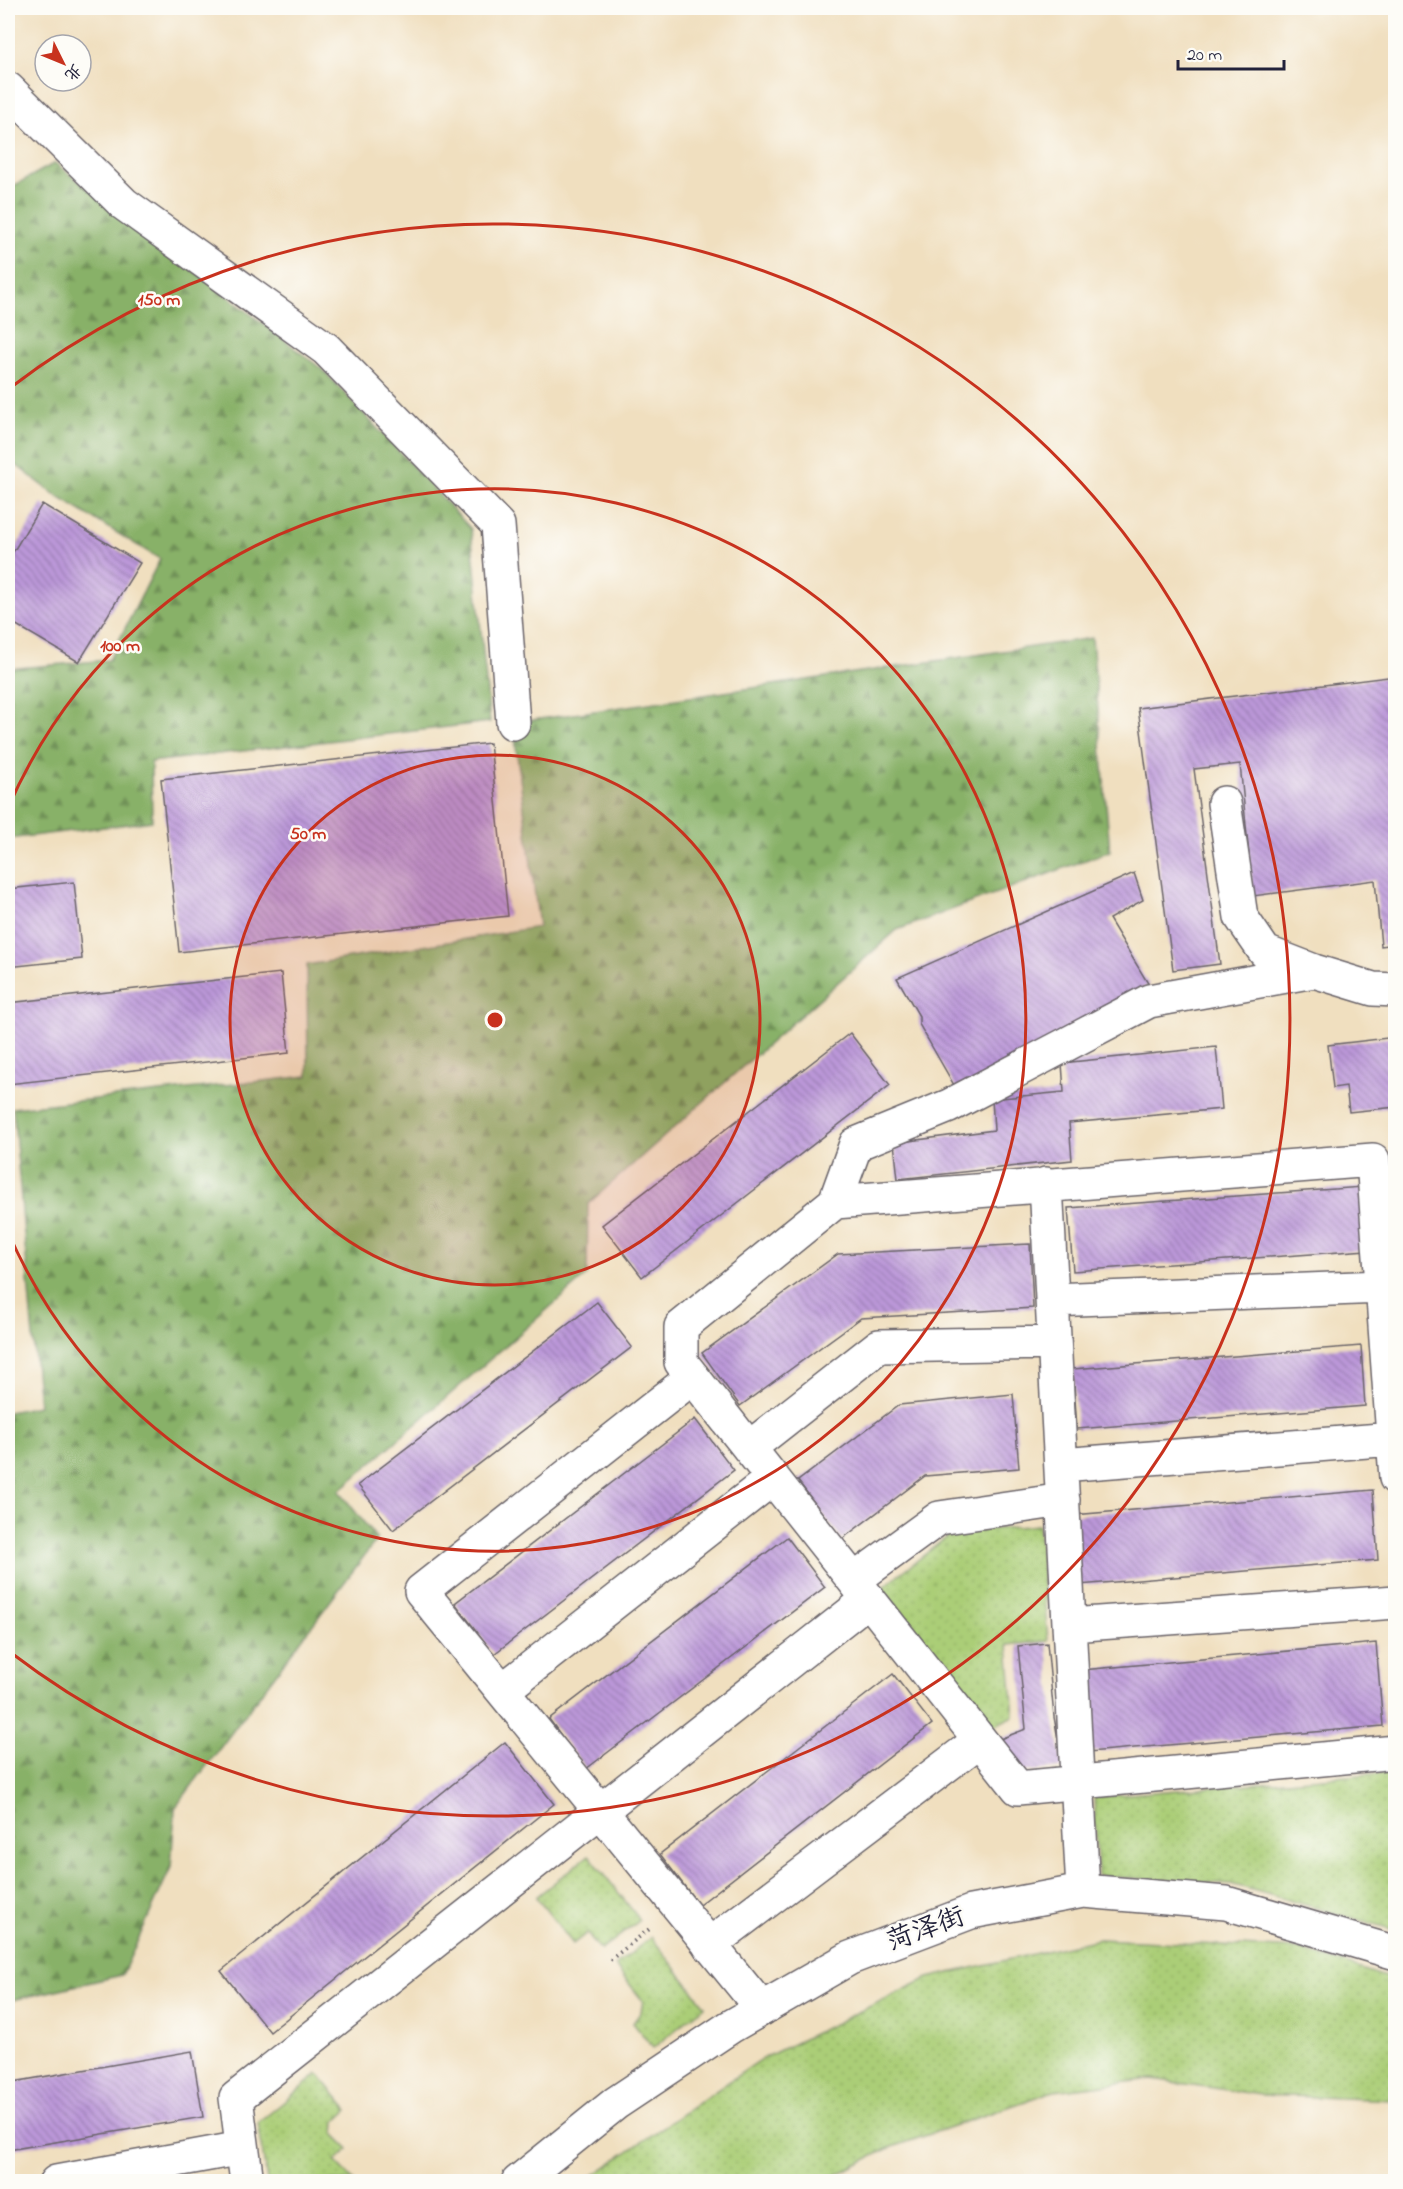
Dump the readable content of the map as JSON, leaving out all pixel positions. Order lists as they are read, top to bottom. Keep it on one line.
{"streets":{"street":["菏泽街"]},"scale_bar":"20 m","north":"bottom right","rings":["150 m","100 m","50 m"]}
